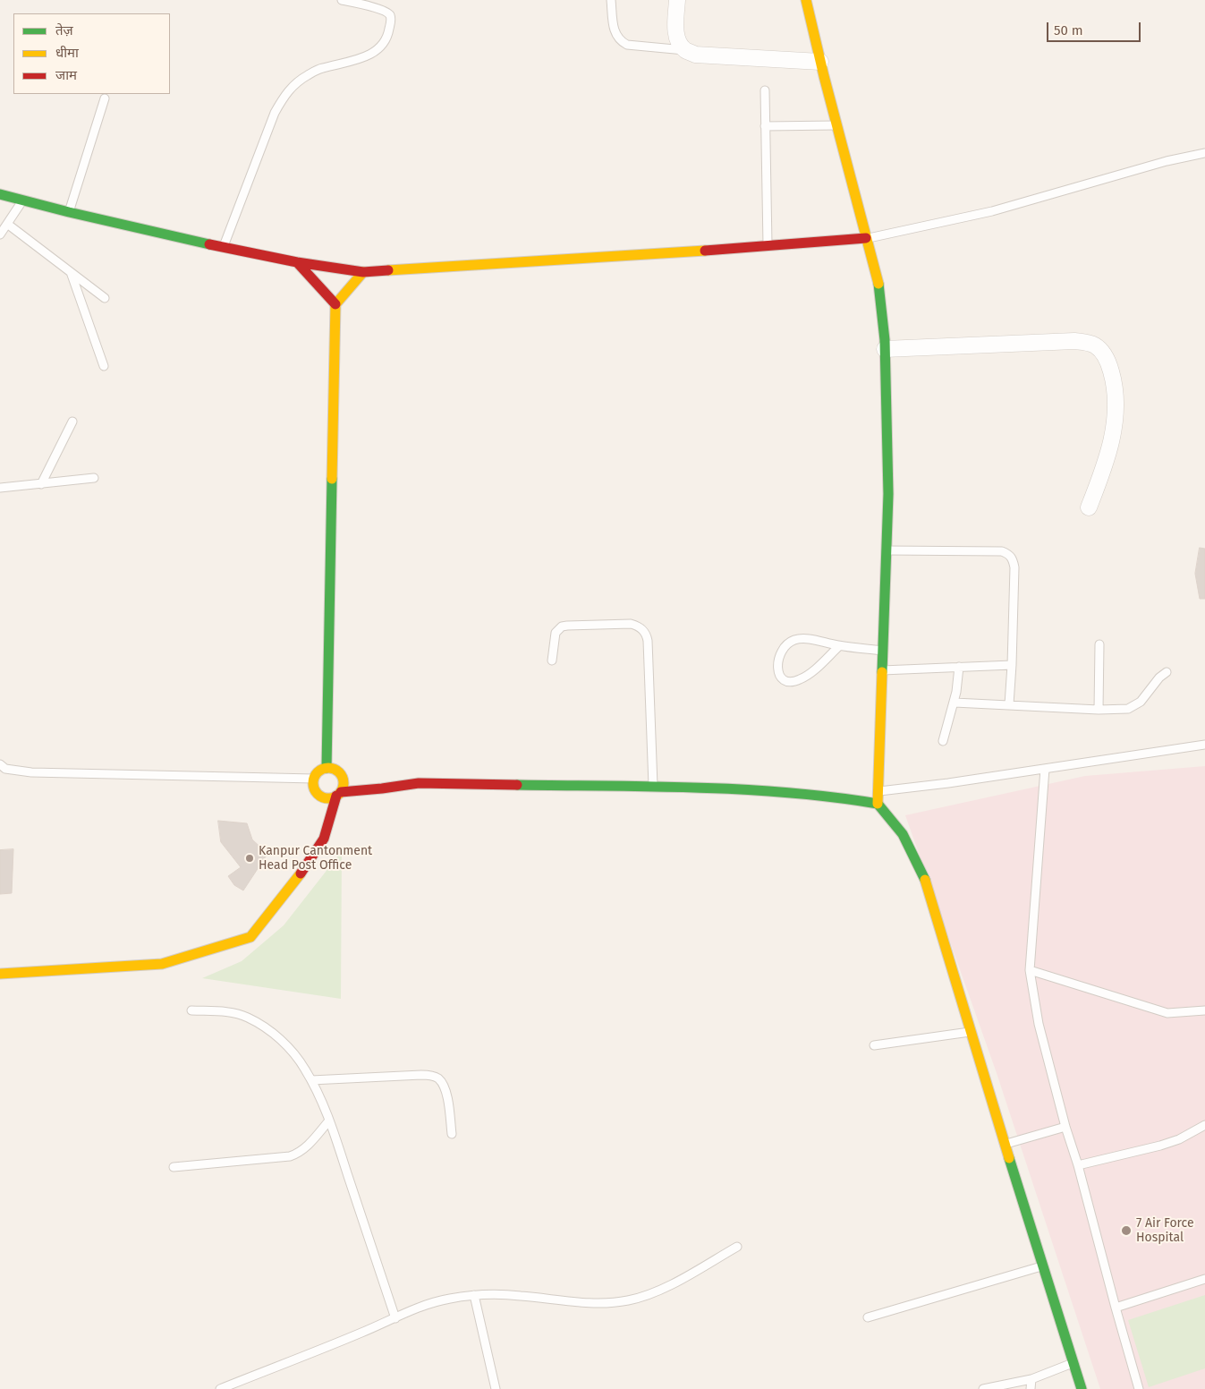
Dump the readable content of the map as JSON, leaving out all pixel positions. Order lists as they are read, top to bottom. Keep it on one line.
{"places":["Kanpur Cantonment Head Post Office","7 Air Force Hospital"],"legend":["तेज़","धीमा","जाम"],"scale_bar":"50 m"}
